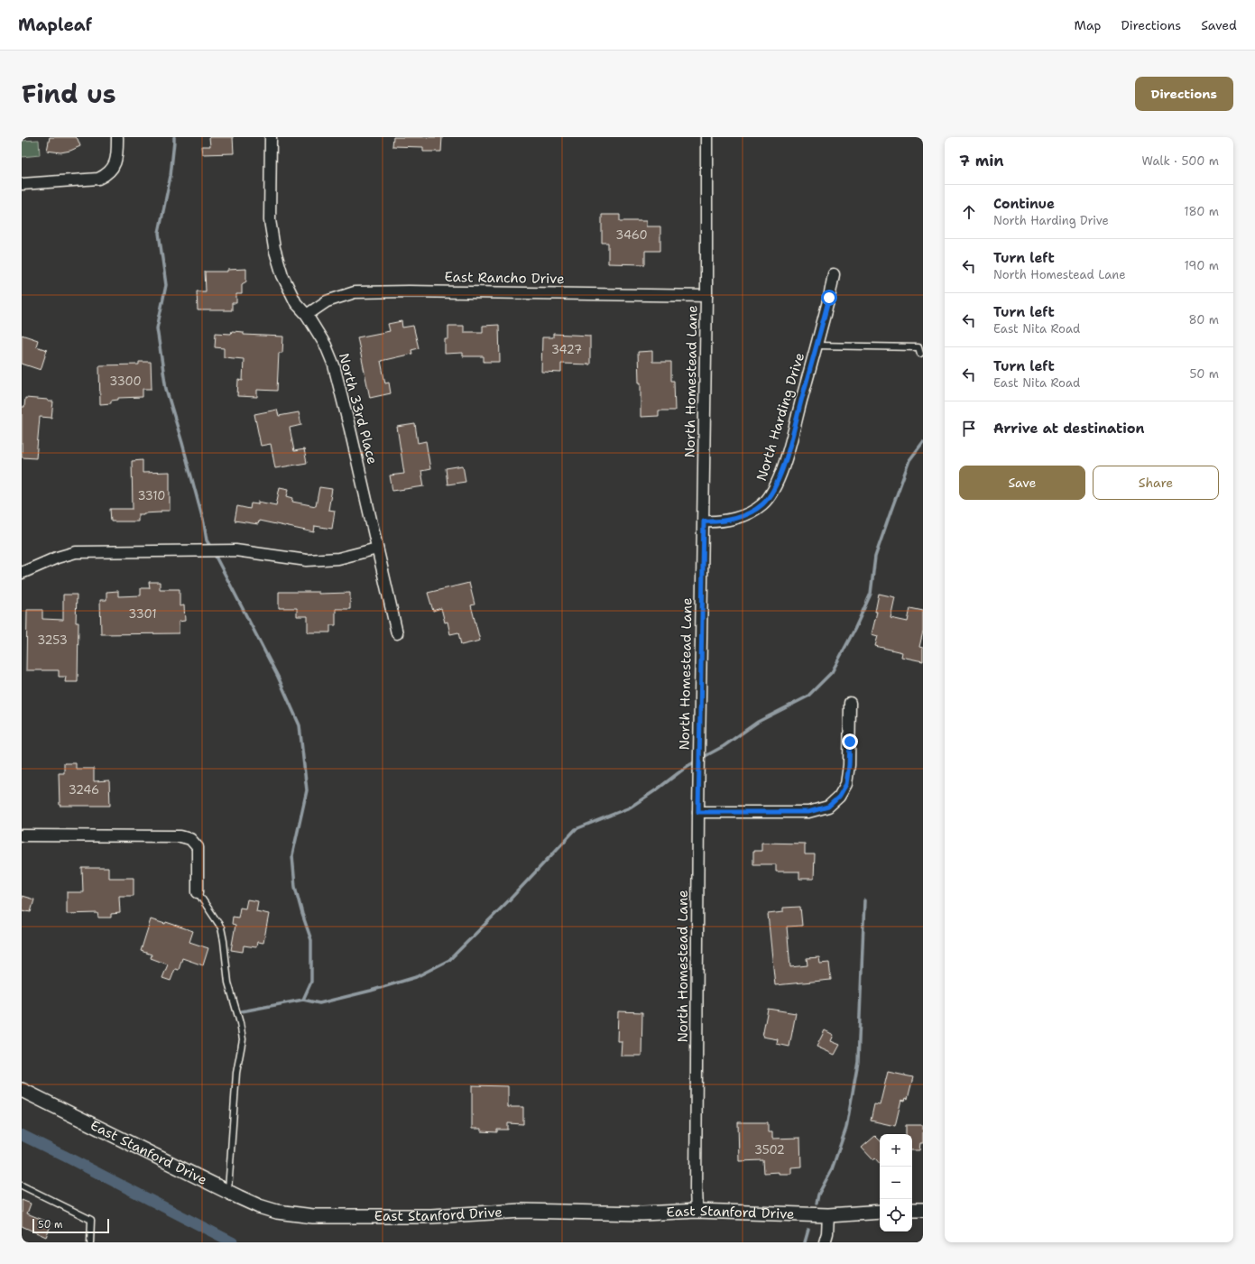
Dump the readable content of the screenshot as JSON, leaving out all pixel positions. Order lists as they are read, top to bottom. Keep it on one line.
{"streets":{"street":["East Rancho Drive","North Homestead Lane","North 33rd Place","North Harding Drive","East Stanford Drive"]},"crossings":[["East Rancho Drive","North Homestead Lane"],["East Rancho Drive","North 33rd Place"],["North Homestead Lane","North Harding Drive"],["North Homestead Lane","East Stanford Drive"]],"house_numbers":["3460","3427","3300","3310","3301","3253","3246","3502"],"scale_bar":"50 m","page":{"header":"Mapleaf","nav":["Map","Directions","Saved"],"title":"Find us","buttons":["Directions",["Save","Share"]],"heading":["7 min","Walk · 500 m"],"list":[["Continue","North Harding Drive","180 m"],["Turn left","North Homestead Lane","190 m"],["Turn left","East Nita Road","80 m"],["Turn left","East Nita Road","50 m"],"Arrive at destination"],"map_buttons":["+","−"],"scale":"50 m"}}
